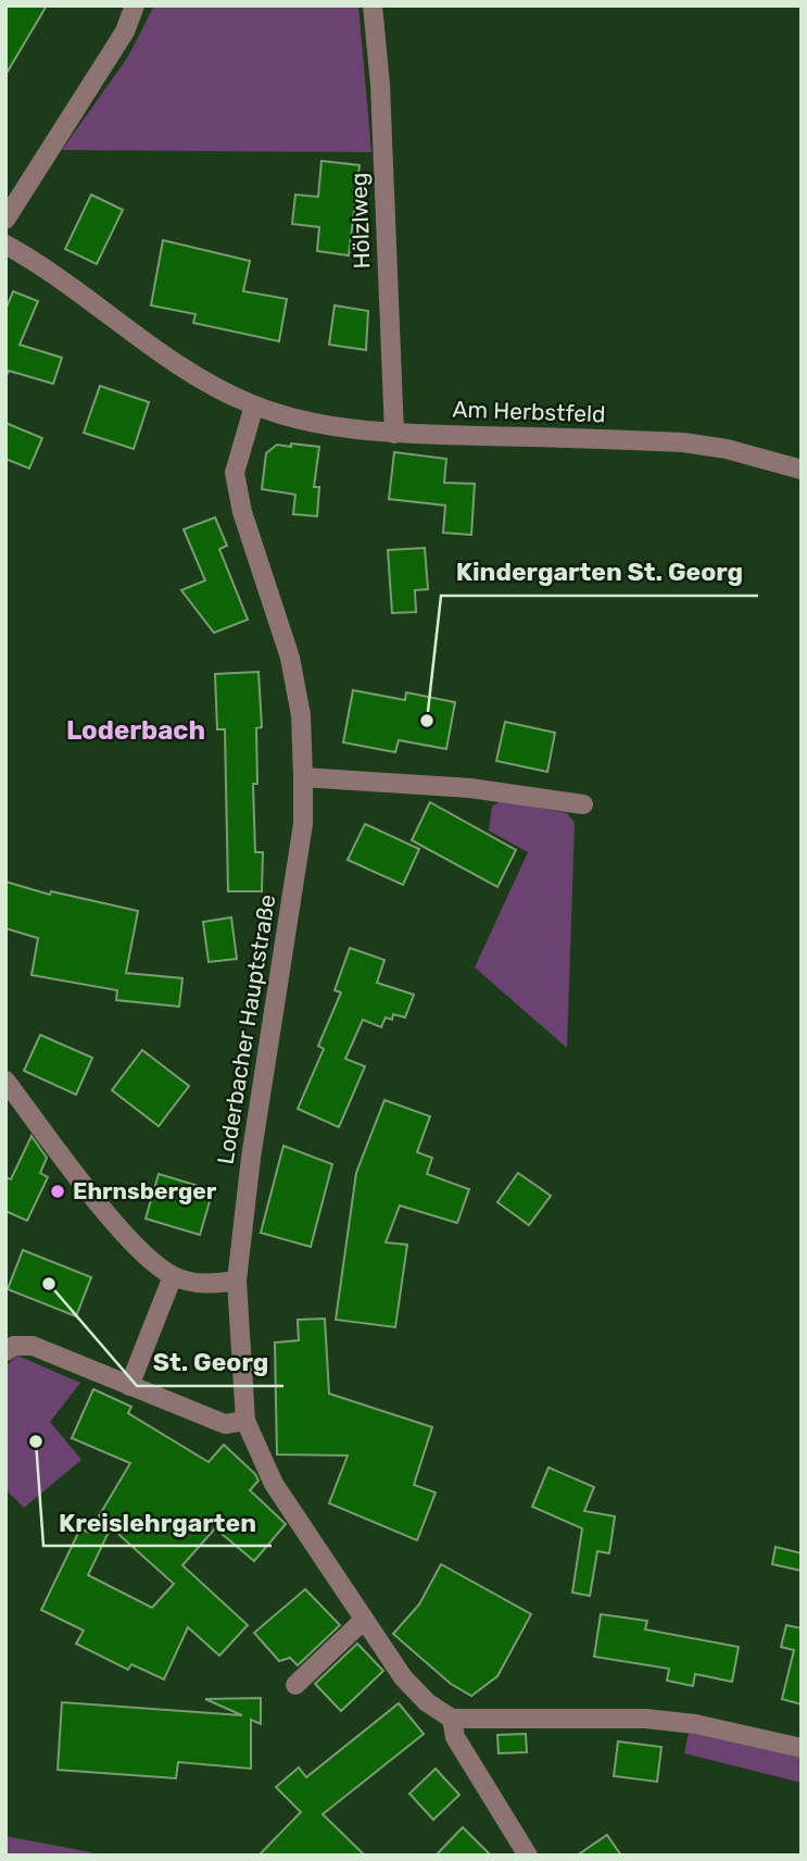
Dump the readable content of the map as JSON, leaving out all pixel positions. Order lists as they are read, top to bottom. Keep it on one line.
{"streets":{"street":["Hölzlweg","Am Herbstfeld","Loderbacher Hauptstraße"]},"crossings":[["Hölzlweg","Am Herbstfeld"],["Am Herbstfeld","Loderbacher Hauptstraße"]],"districts":["Loderbach"],"places":["Kindergarten St. Georg","Ehrnsberger","St. Georg","Kreislehrgarten"]}
